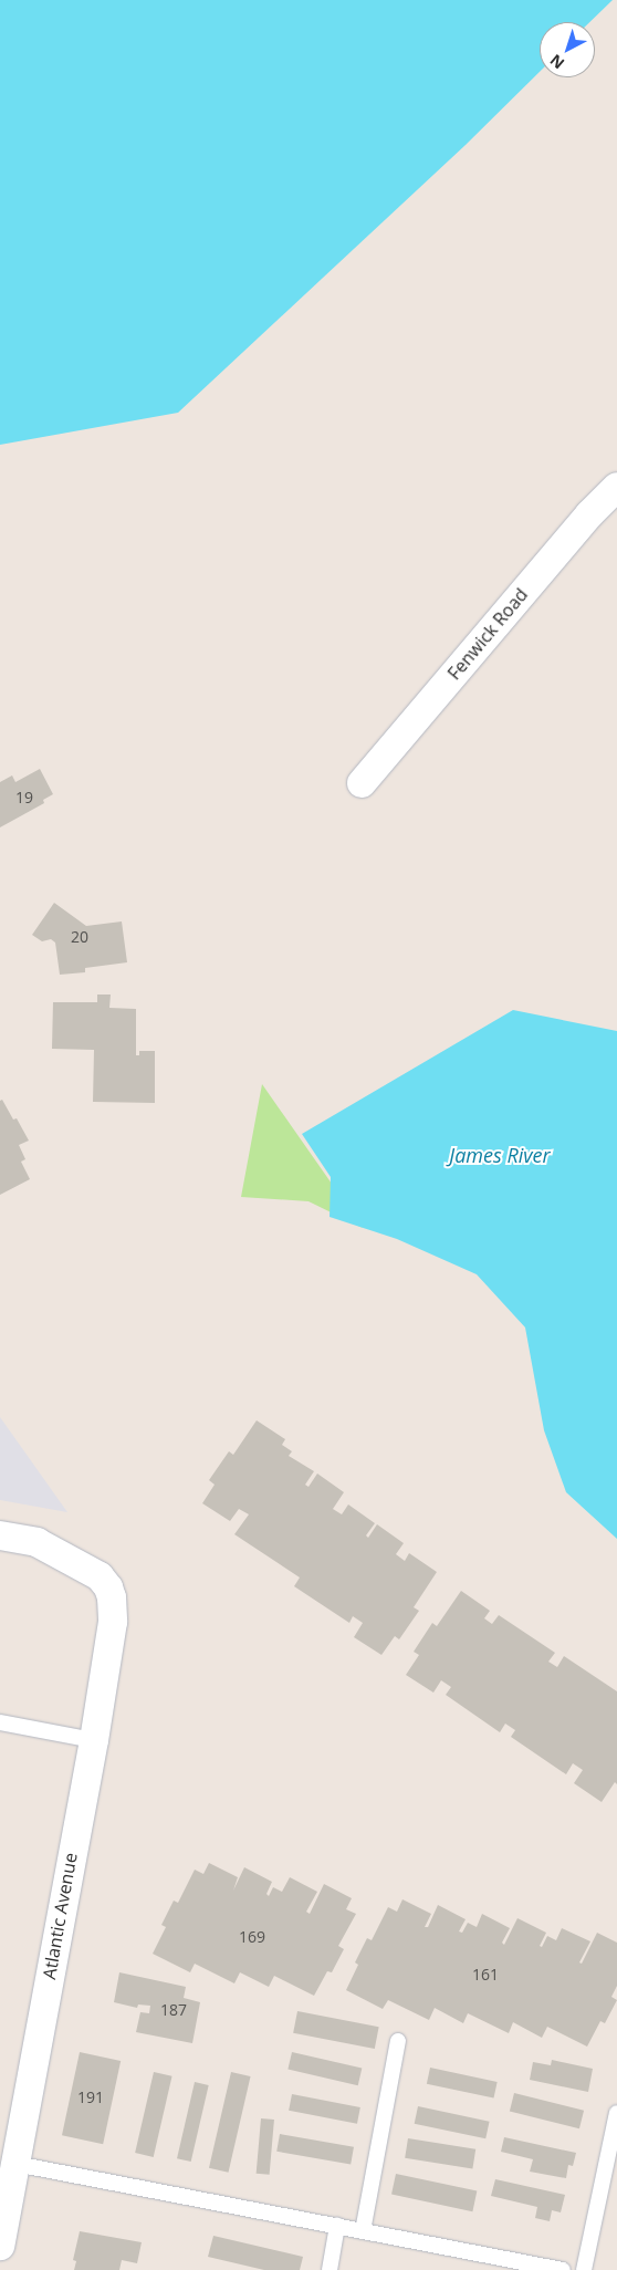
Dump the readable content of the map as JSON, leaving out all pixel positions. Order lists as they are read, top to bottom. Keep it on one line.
{"streets":{"street":["Fenwick Road","Atlantic Avenue"]},"water":["James River"],"house_numbers":["19","20","169","161","187","191"],"north":"bottom left"}
